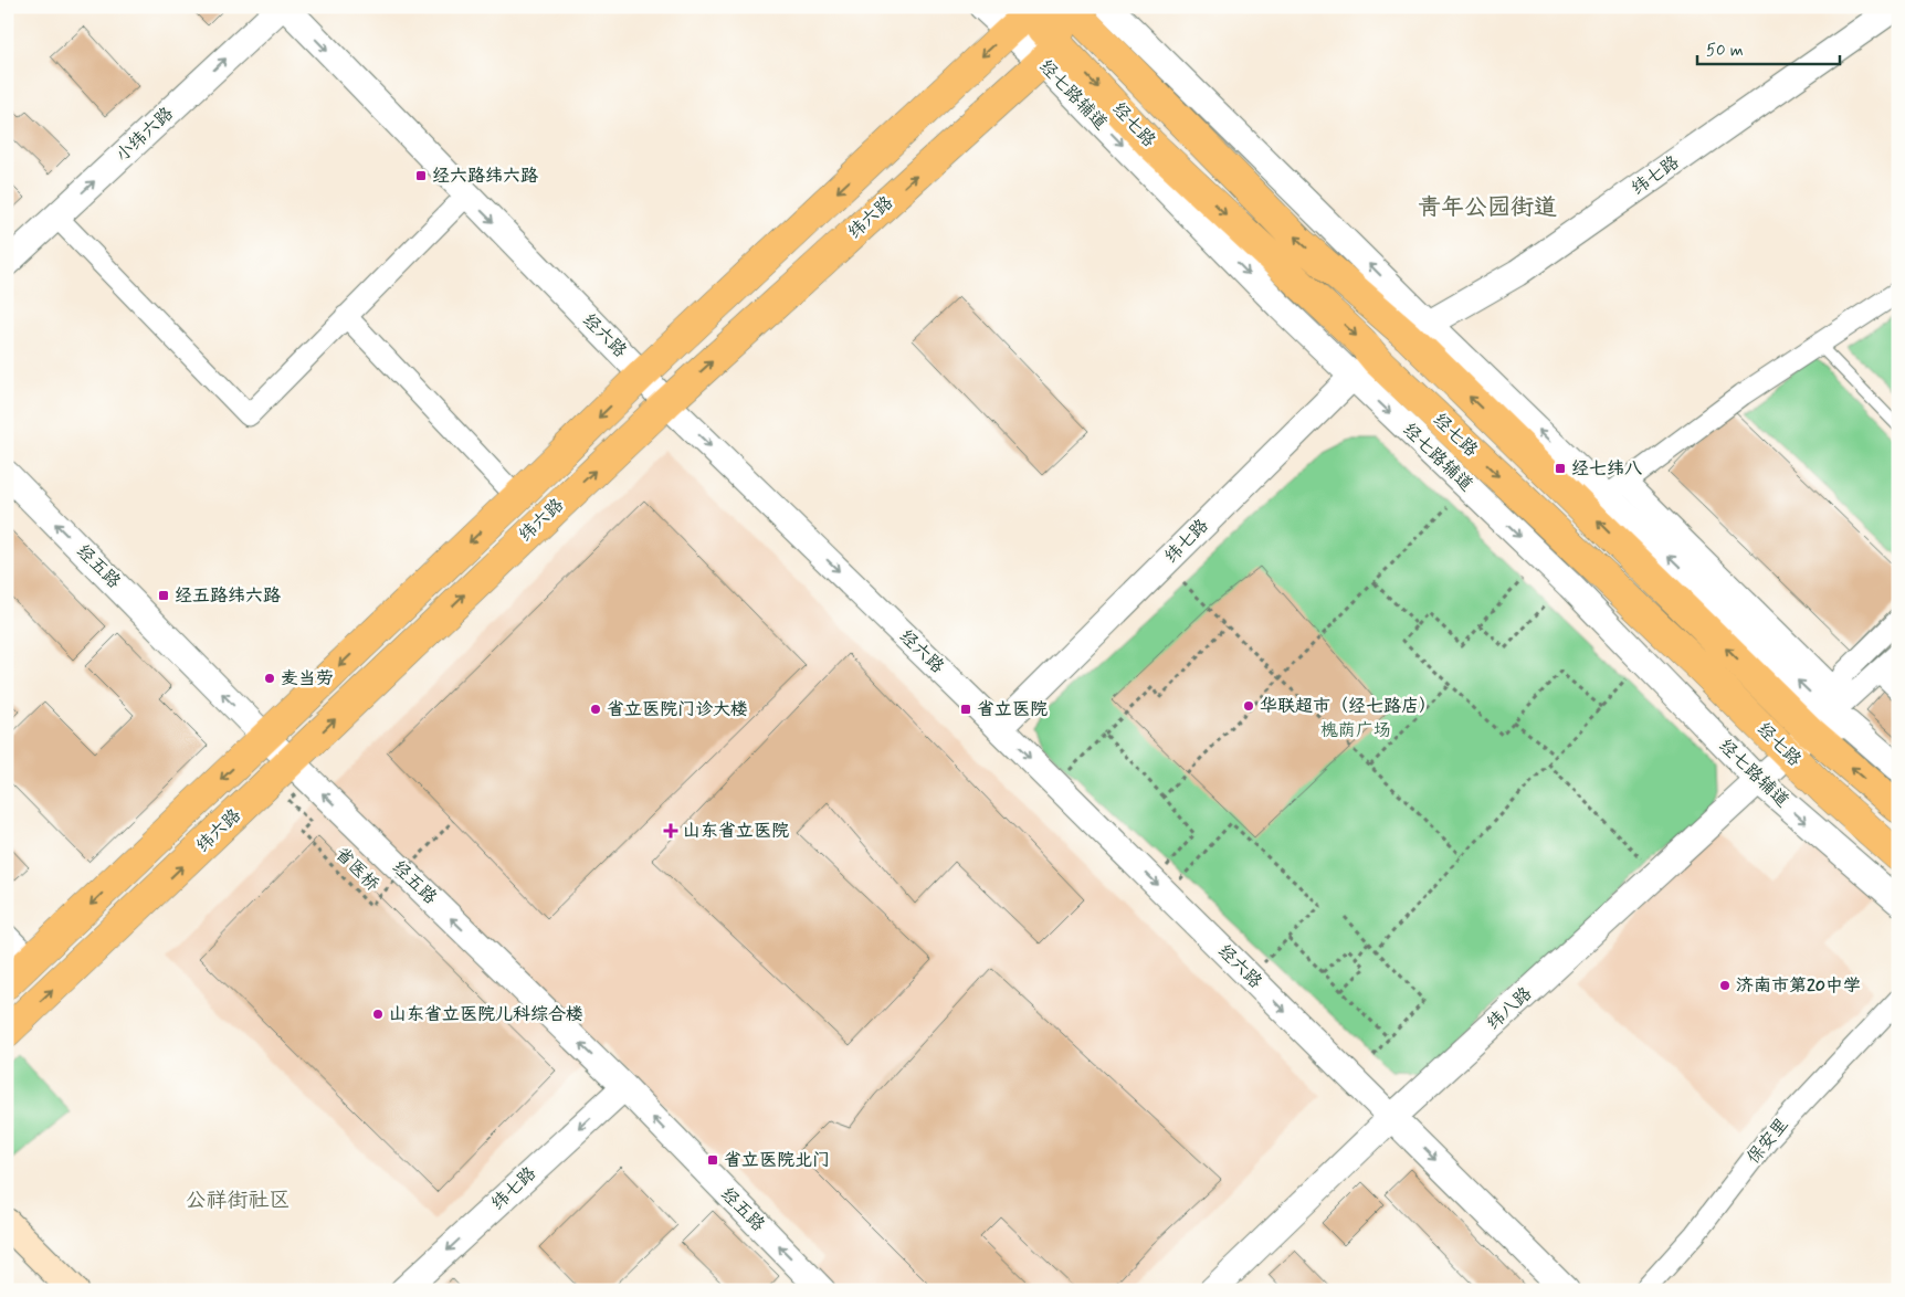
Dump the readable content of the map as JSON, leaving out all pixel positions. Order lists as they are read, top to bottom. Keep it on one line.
{"streets":{"main road":["经七路","纬六路"],"street":["经七路辅道","小纬六路","纬七路","经六路","经五路","纬八路","保安里"],"path":["省医桥"]},"crossings":[["经七路辅道","经七路"],["经七路辅道","纬七路"],["经七路辅道","纬六路"],["经七路辅道","纬八路"],["经七路","纬七路"],["经七路","纬六路"],["经七路","纬八路"],["小纬六路","经六路"],["纬七路","经六路"],["纬七路","经五路"],["纬六路","经六路"],["纬六路","经五路"],["经六路","纬八路"]],"one_way":["小纬六路","经六路","经五路"],"districts":["青年公园街道","公祥街社区"],"parks":["槐荫广场"],"places":{"transit":["经六路纬六路","经七纬八","经五路纬六路","省立医院","省立医院北门"],"other":["麦当劳","华联超市（经七路店）","省立医院门诊大楼","济南市第20中学","山东省立医院儿科综合楼"],"health":["山东省立医院"]},"scale_bar":"50 m"}
